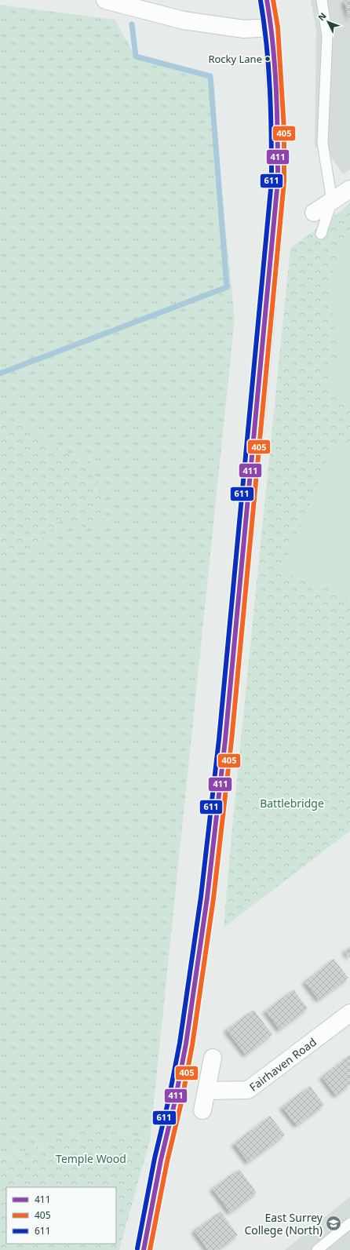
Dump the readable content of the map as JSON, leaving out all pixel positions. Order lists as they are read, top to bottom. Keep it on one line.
{"streets":{"street":["Fairhaven Road"]},"parks":["Battlebridge","Temple Wood"],"places":{"other":["Rocky Lane"],"school or university":["East Surrey College (North)"]},"lines":["transit line 411","transit line 405","transit line 611"],"legend":["411","405","611"],"north":"top left"}
